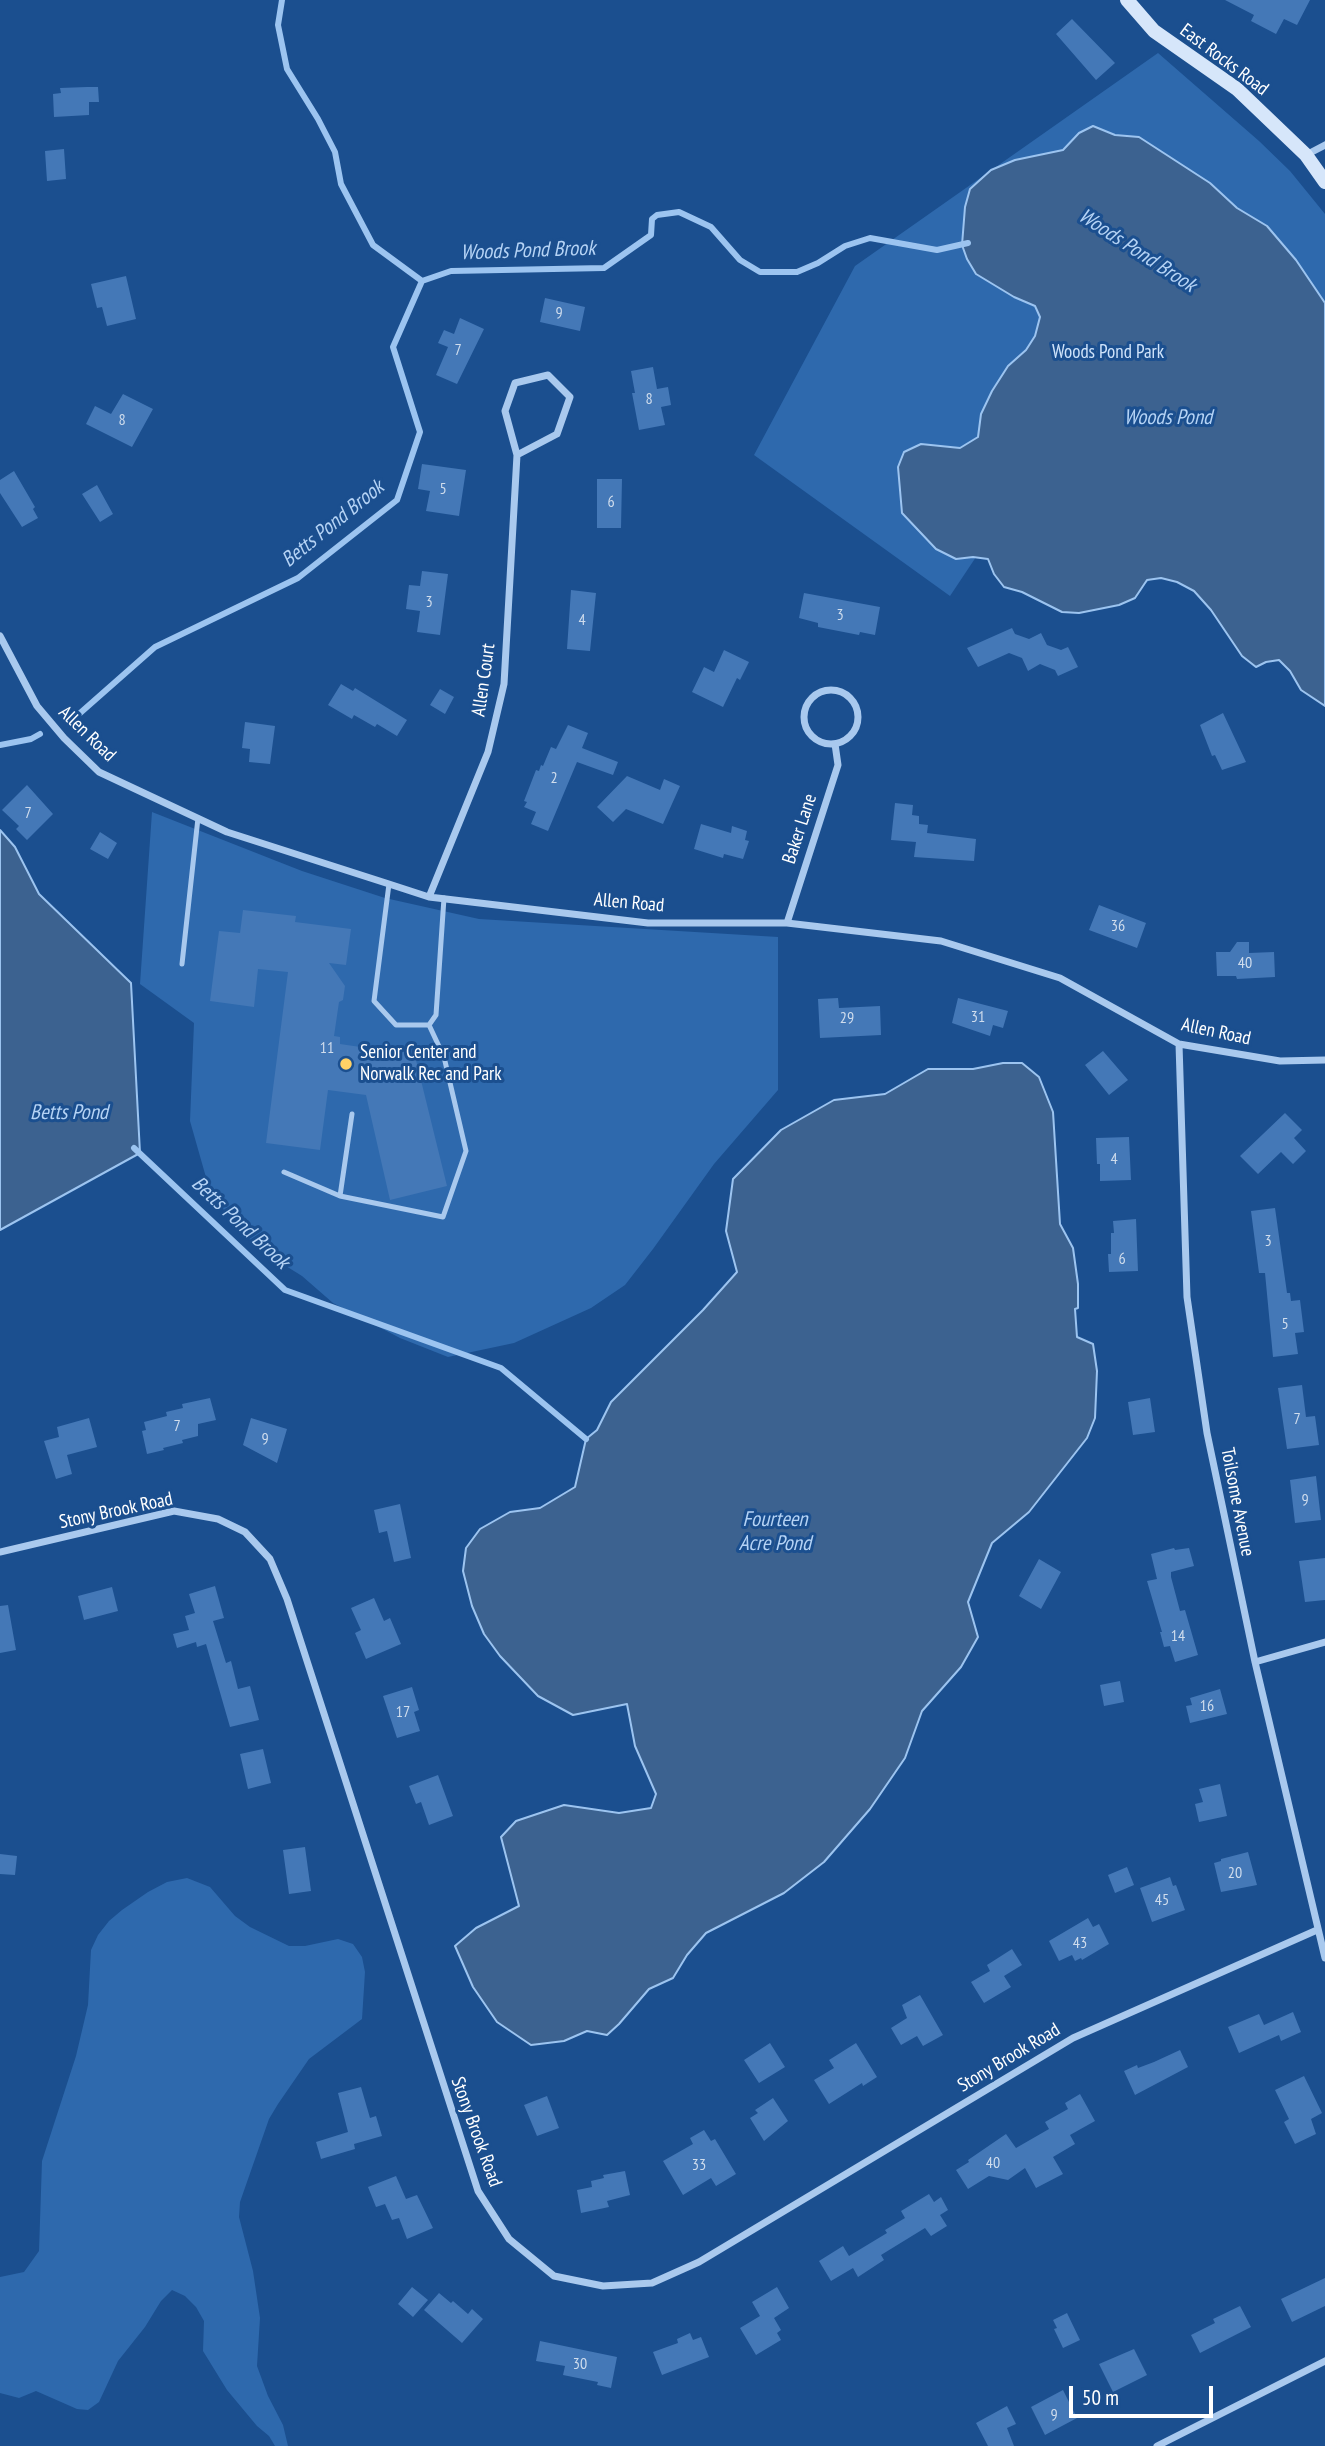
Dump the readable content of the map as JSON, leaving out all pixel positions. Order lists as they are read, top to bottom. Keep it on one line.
{"streets":{"street":["East Rocks Road","Allen Court","Allen Road","Baker Lane","Toilsome Avenue","Stony Brook Road"]},"crossings":[["Allen Court","Allen Road"],["Allen Road","Baker Lane"],["Allen Road","Toilsome Avenue"],["Toilsome Avenue","Stony Brook Road"]],"water":["Woods Pond Brook","Woods Pond","Betts Pond Brook","Betts Pond","Fourteen Acre Pond"],"parks":["Woods Pond Park"],"places":["Senior Center and Norwalk Rec and Park"],"house_numbers":["9","7","8","8","5","6","3","3","4","2","7","36","40","31","29","11","4","3","6","5","7","7","9","9","14","16","17","20","45","43","40","33","30","9"],"scale_bar":"50 m"}
